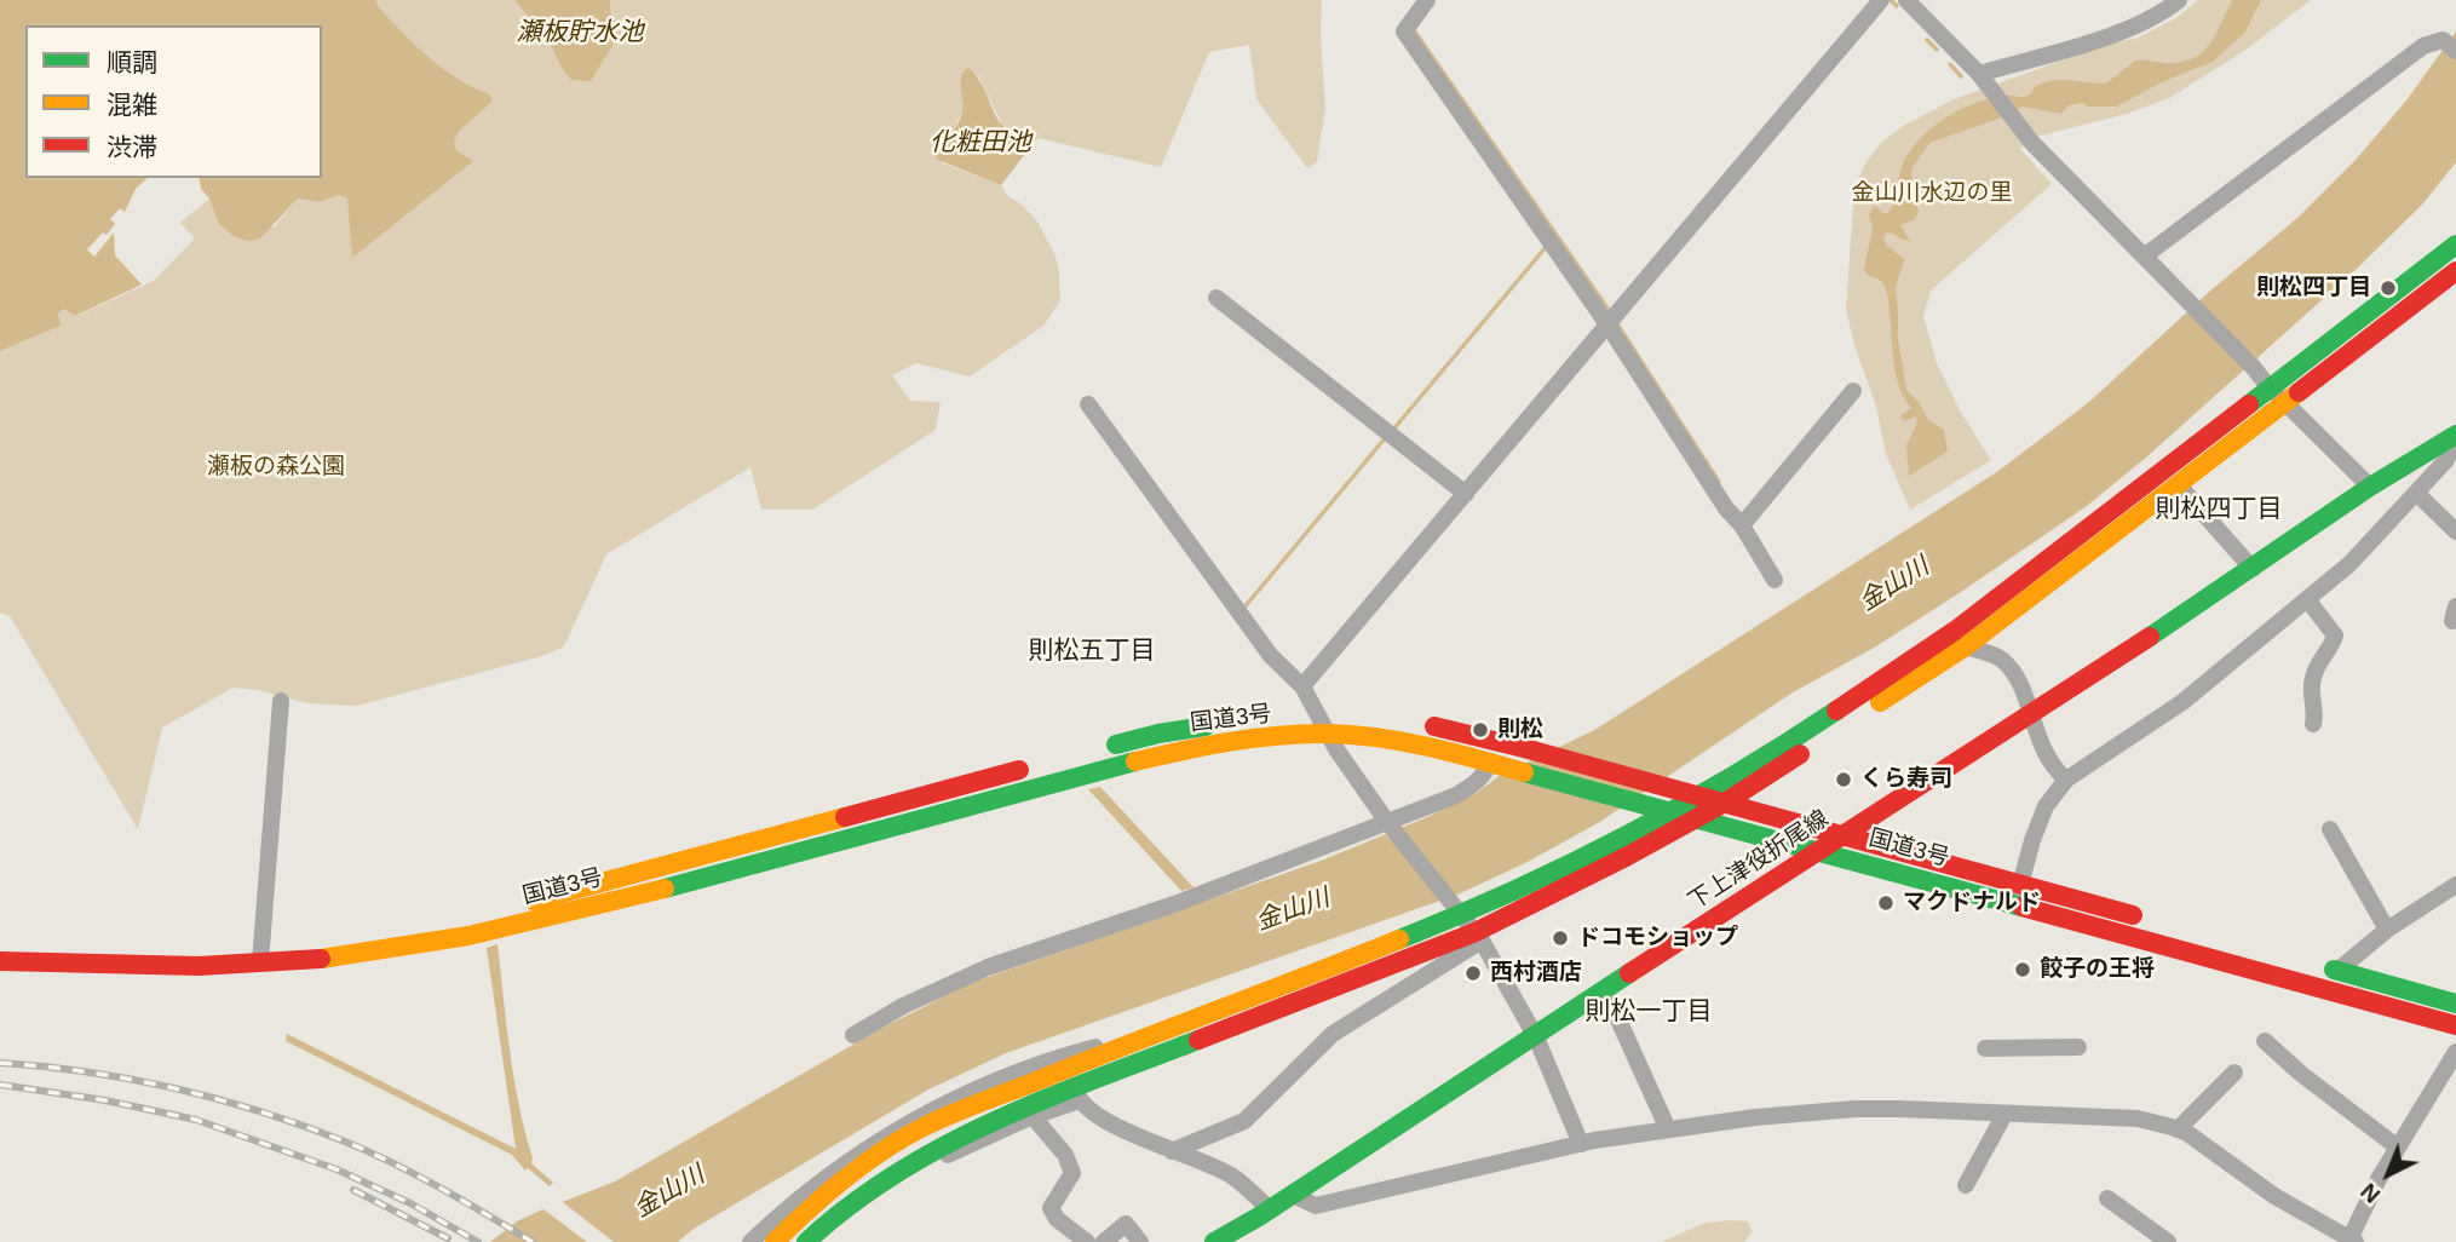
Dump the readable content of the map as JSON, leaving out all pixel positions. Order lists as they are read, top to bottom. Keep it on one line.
{"streets":{"main road":["国道3号","下上津役折尾線"]},"crossings":[["国道3号","下上津役折尾線"]],"districts":["則松四丁目","則松五丁目","則松一丁目"],"water":["瀬板貯水池","化粧田池","金山川"],"parks":["金山川水辺の里","瀬板の森公園"],"places":["則松四丁目","則松","くら寿司","マクドナルド","ドコモショップ","餃子の王将","西村酒店"],"legend":["順調","混雑","渋滞"],"north":"bottom left"}
